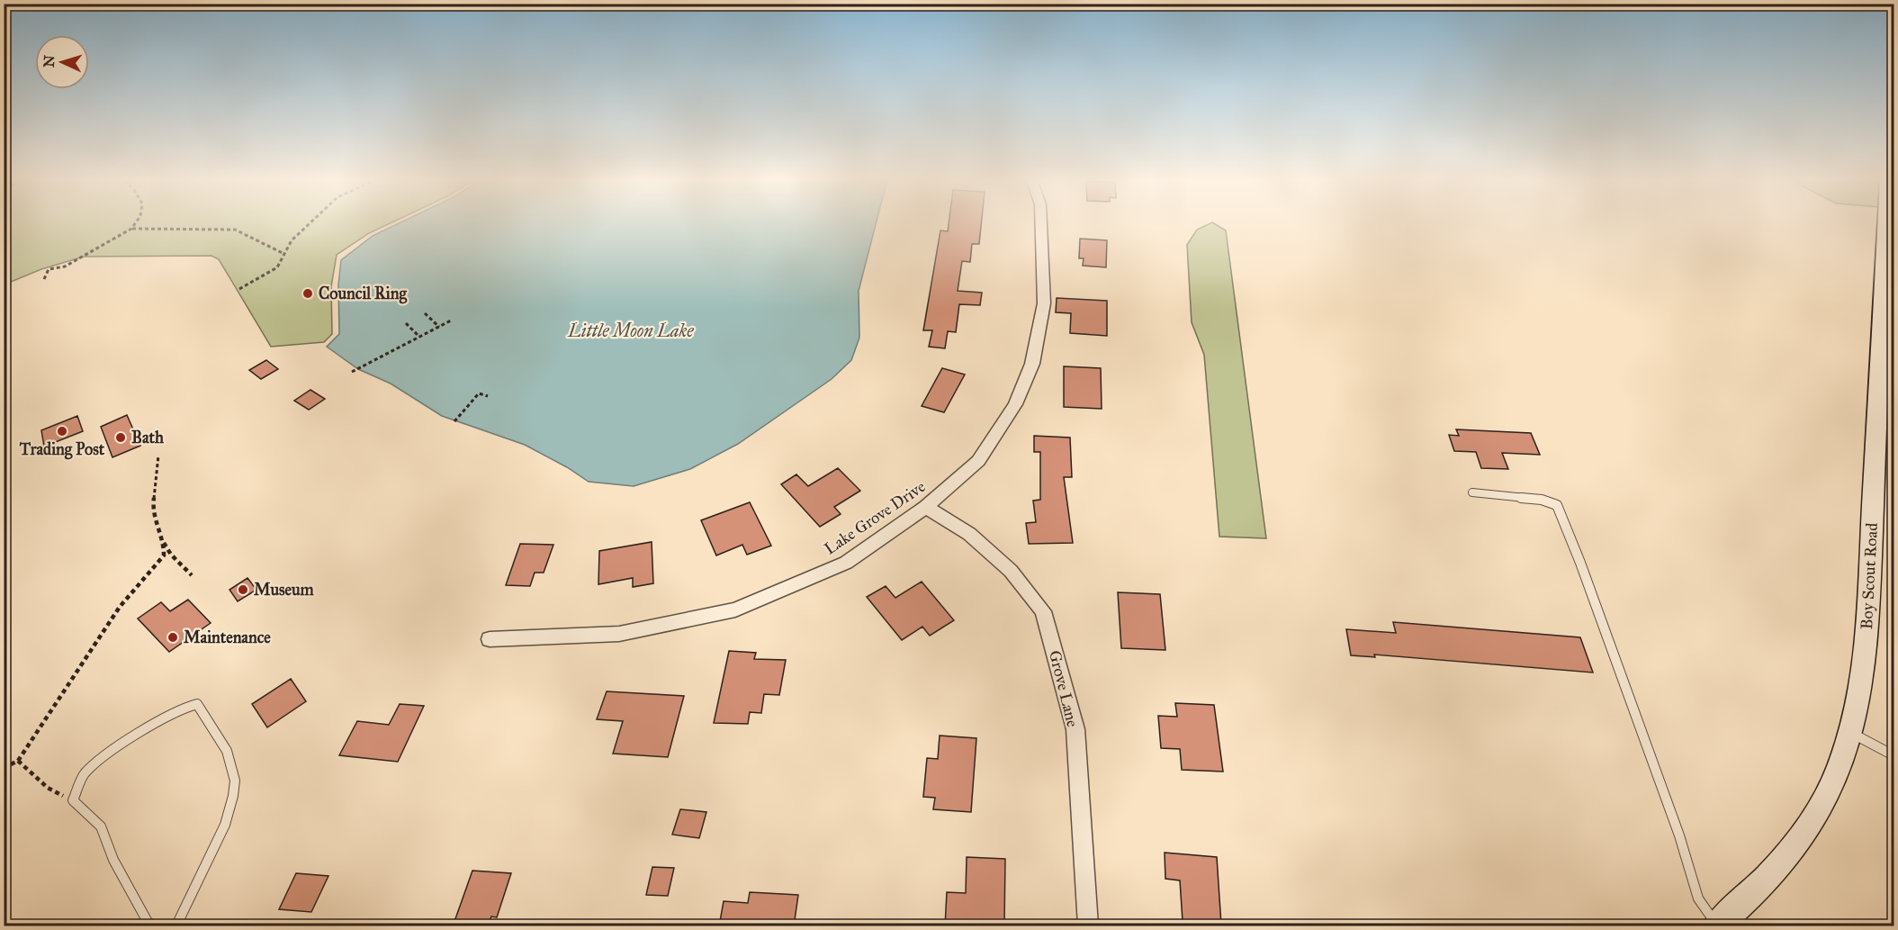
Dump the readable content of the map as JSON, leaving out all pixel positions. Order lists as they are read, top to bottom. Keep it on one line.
{"streets":{"street":["Lake Grove Drive","Boy Scout Road","Grove Lane"]},"crossings":[["Lake Grove Drive","Grove Lane"]],"water":["Little Moon Lake"],"places":["Council Ring","Trading Post","Bath","Museum","Maintenance"],"north":"left"}
